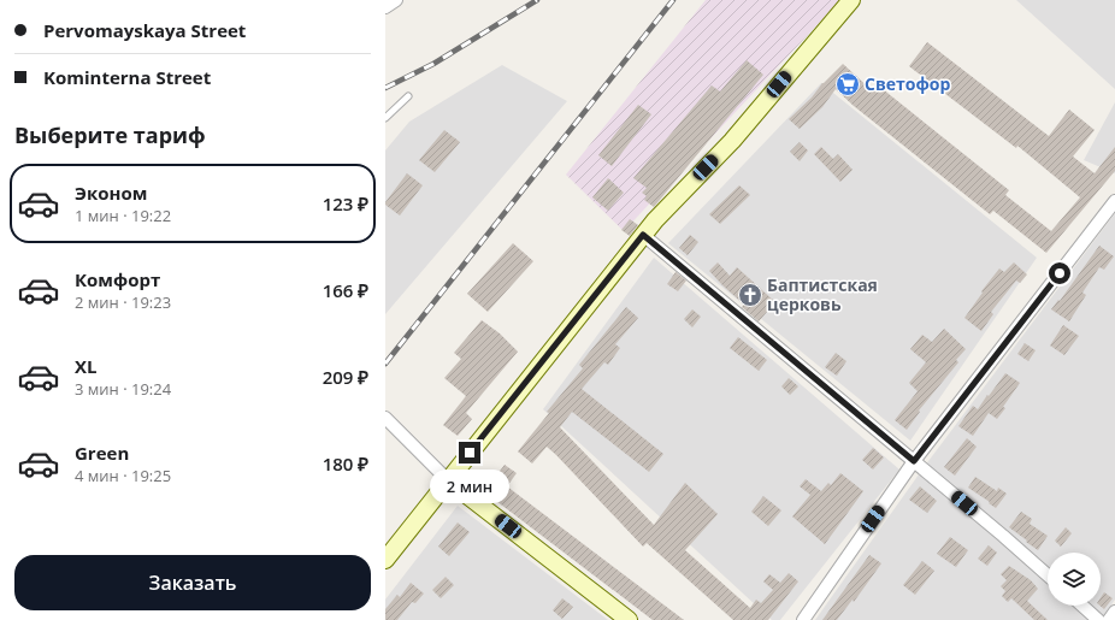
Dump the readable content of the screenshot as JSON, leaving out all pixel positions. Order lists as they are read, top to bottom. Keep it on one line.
{"places":{"supermarket":["Светофор"],"church":["Баптистская церковь"]},"page":{"banner":["Pervomayskaya Street","Kominterna Street"],"heading":"Выберите тариф","list":[{"name":"Эконом","note":"1 мин · 19:22","value":"123 ₽"},{"name":"Комфорт","note":"2 мин · 19:23","value":"166 ₽"},{"name":"XL","note":"3 мин · 19:24","value":"209 ₽"},{"name":"Green","note":"4 мин · 19:25","value":"180 ₽"}],"bubble":"2 мин","buttons":"Заказать"}}
